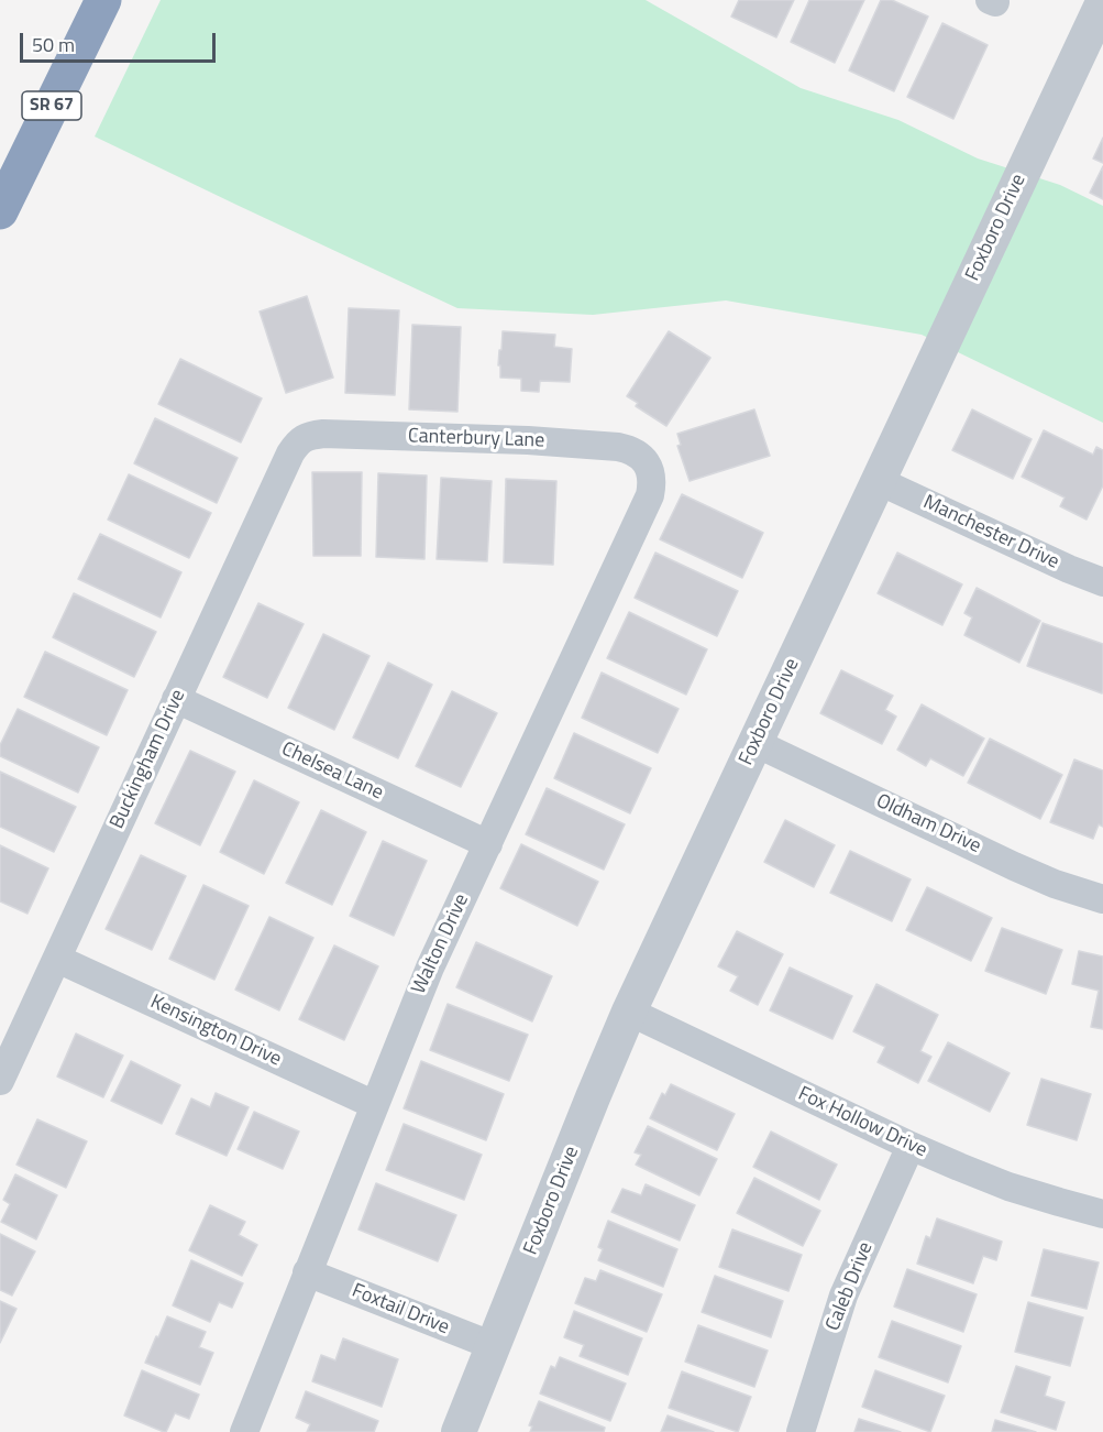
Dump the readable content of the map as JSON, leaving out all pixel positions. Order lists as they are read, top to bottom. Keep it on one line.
{"streets":{"highway":["SR 67"],"street":["Foxboro Drive","Canterbury Lane","Manchester Drive","Buckingham Drive","Chelsea Lane","Oldham Drive","Walton Drive","Kensington Drive","Fox Hollow Drive","Caleb Drive","Foxtail Drive"]},"crossings":[["Foxboro Drive","Manchester Drive"],["Foxboro Drive","Oldham Drive"],["Foxboro Drive","Fox Hollow Drive"],["Foxboro Drive","Foxtail Drive"],["Canterbury Lane","Buckingham Drive"],["Canterbury Lane","Walton Drive"],["Buckingham Drive","Chelsea Lane"],["Buckingham Drive","Kensington Drive"],["Chelsea Lane","Walton Drive"],["Walton Drive","Kensington Drive"],["Walton Drive","Foxtail Drive"],["Fox Hollow Drive","Caleb Drive"]],"scale_bar":"50 m"}
